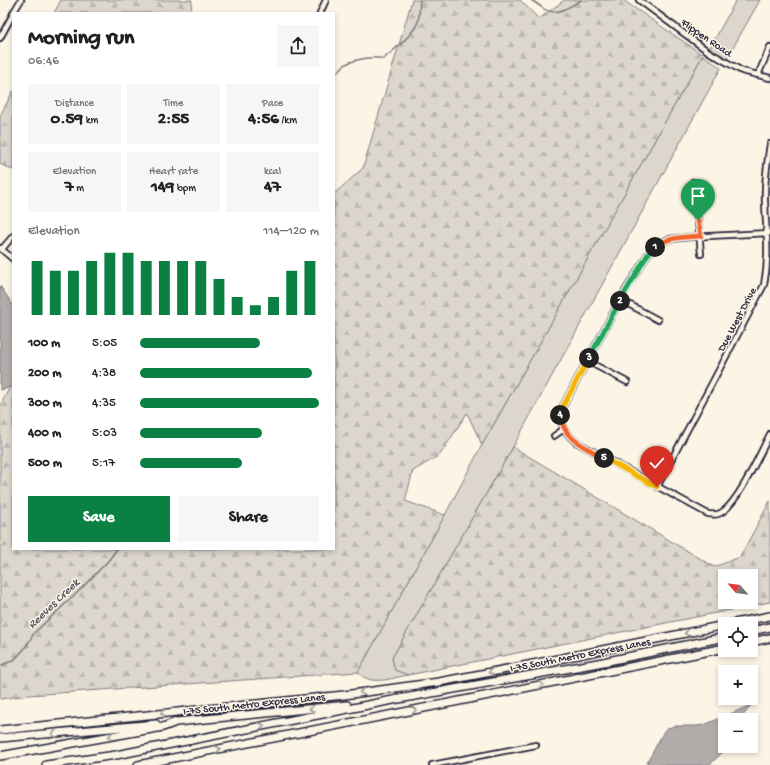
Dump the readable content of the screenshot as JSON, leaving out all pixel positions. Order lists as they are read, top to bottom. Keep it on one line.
{"streets":{"highway":["I-75 South Metro Express Lanes"],"street":["Flippen Road","Due West Drive"]},"water":["Reeves Creek"],"north":"top left","page":{"heading":["Morning run","06:46"],"stats":[["Distance","0.59 km"],["Time","2:55"],["Pace","4:56 /km"],["Elevation","7 m"],["Heart rate","149 bpm"],["kcal","47"]],"chart":["Elevation","114–120 m"],"pins":["1","2","3","4","5"],"list":[{"name":"100 m","note":"5:05"},{"name":"200 m","note":"4:38"},{"name":"300 m","note":"4:35"},{"name":"400 m","note":"5:03"},{"name":"500 m","note":"5:17"}],"buttons":["Save","Share"],"map_buttons":["+","−"]}}
